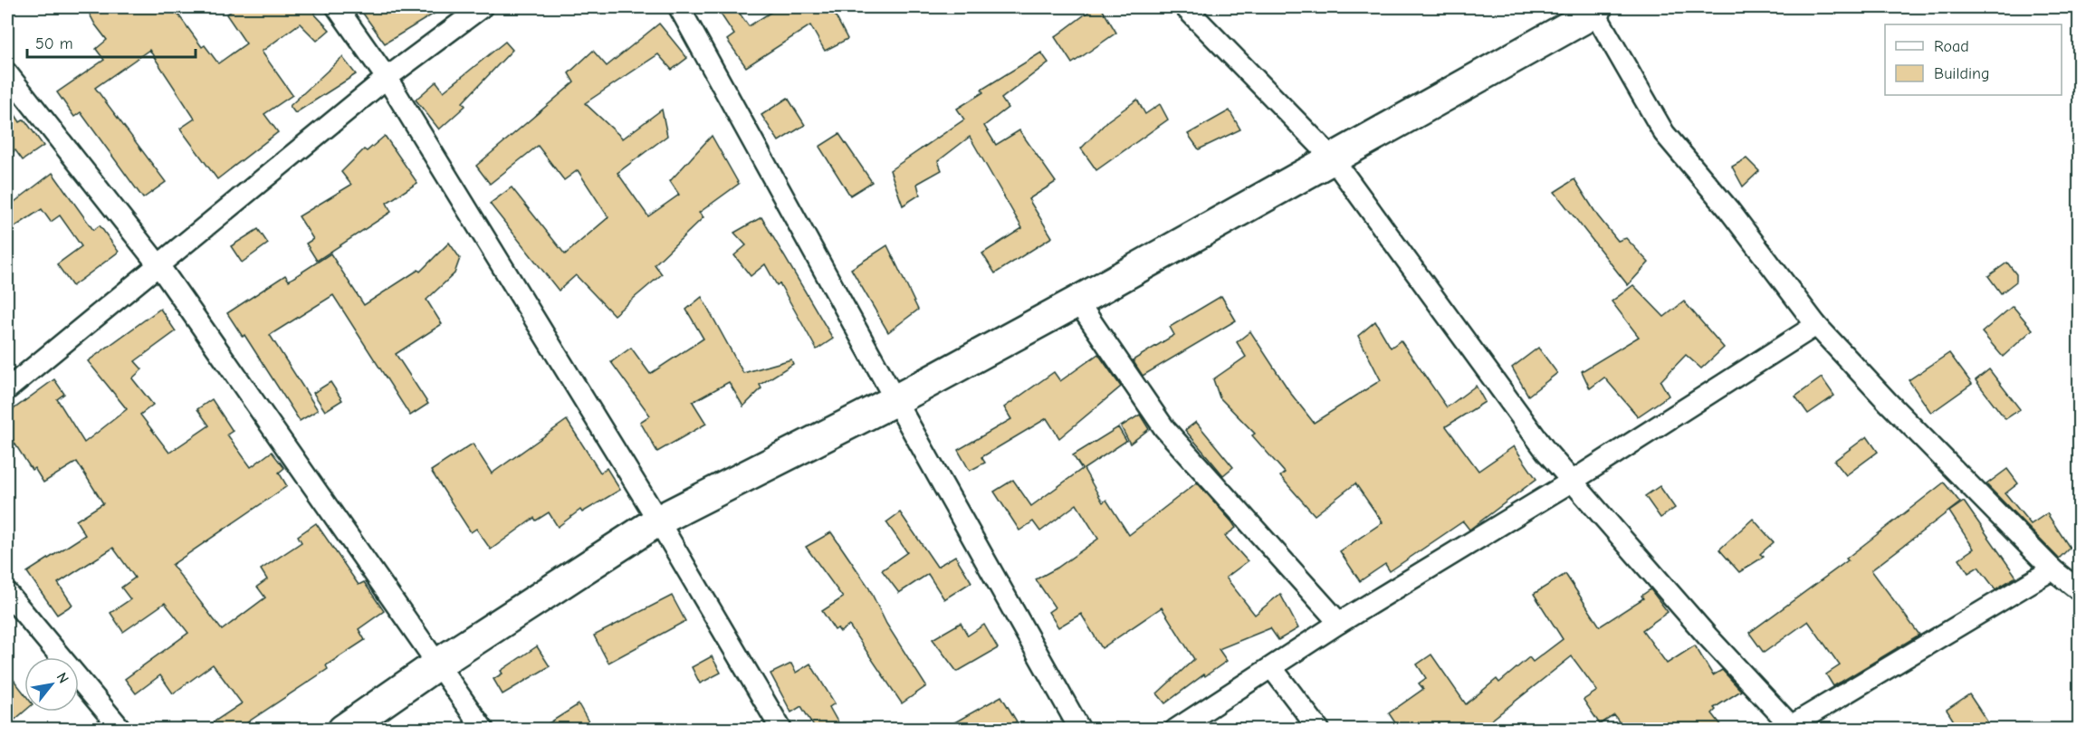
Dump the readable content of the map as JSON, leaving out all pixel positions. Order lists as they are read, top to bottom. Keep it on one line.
{"legend":["Road","Building"],"scale_bar":"50 m","north":"top right"}
